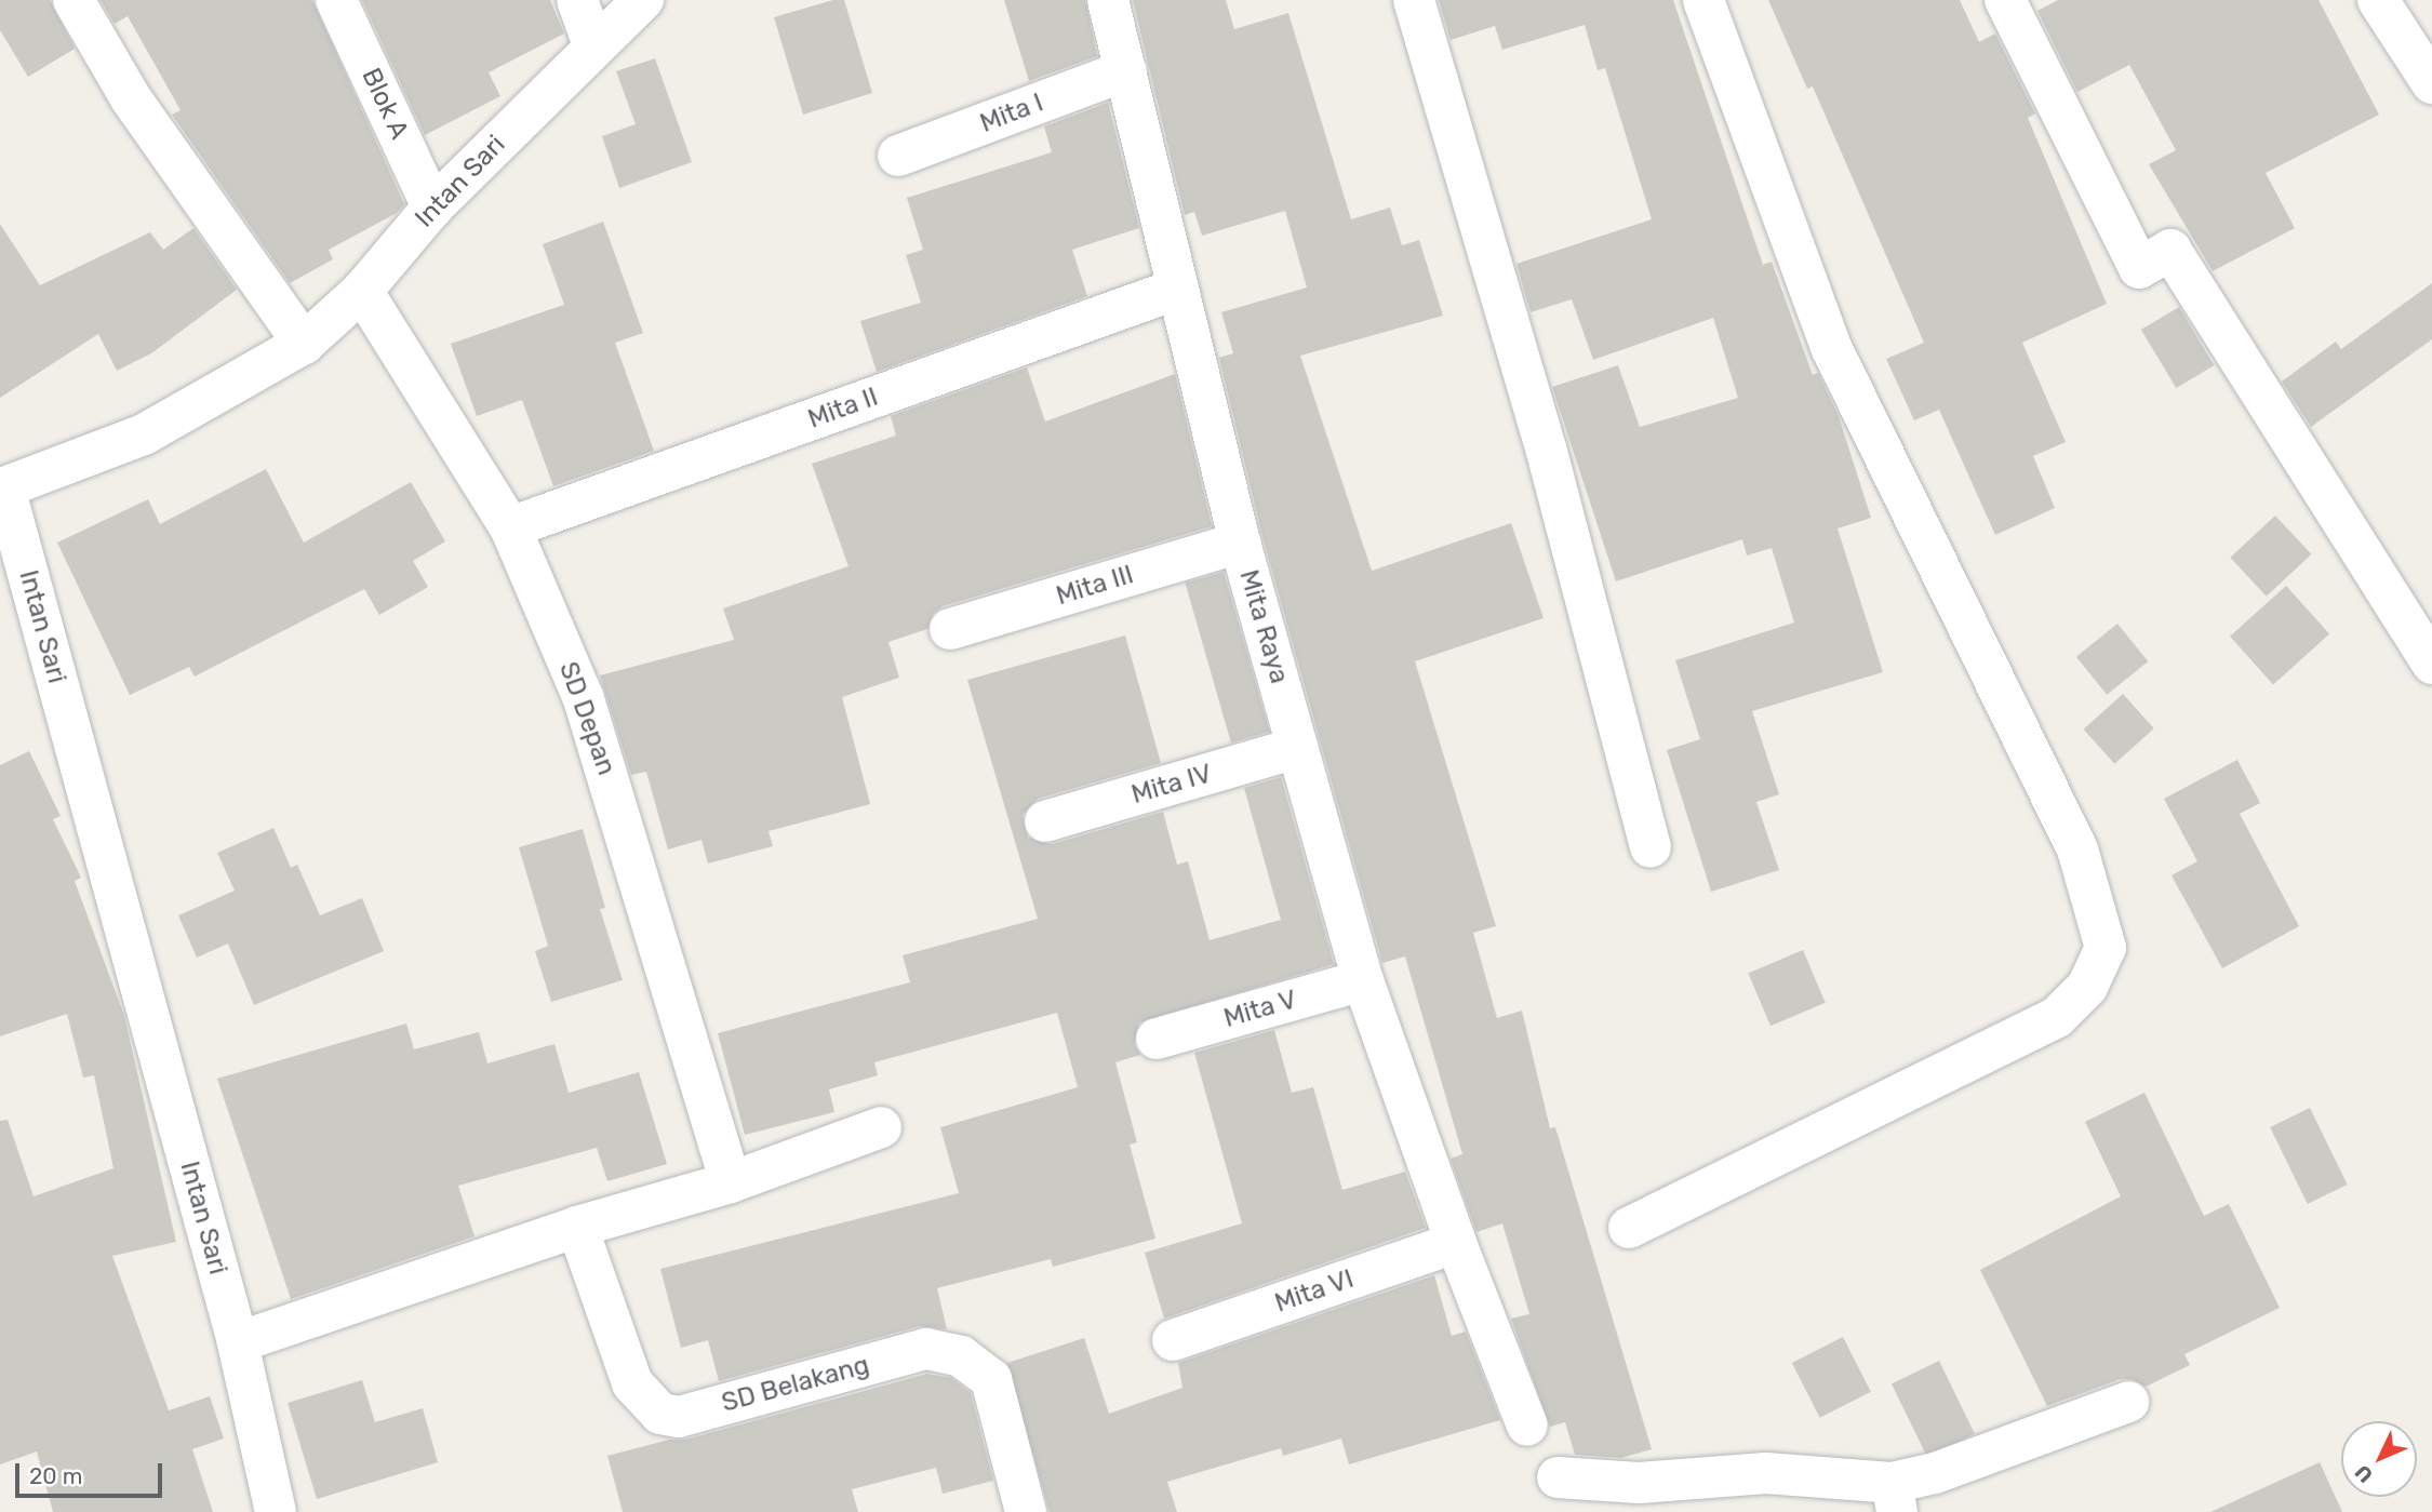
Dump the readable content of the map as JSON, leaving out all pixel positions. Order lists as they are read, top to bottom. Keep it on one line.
{"streets":{"street":["Blok A","Mita I","Intan Sari","Mita II","Mita III","Mita Raya","SD Depan","Mita IV","Mita V","Mita VI","SD Belakang"]},"crossings":[["Blok A","Intan Sari"],["Mita I","Mita Raya"],["Intan Sari","SD Depan"],["Mita II","Mita Raya"],["Mita II","SD Depan"],["Mita III","Mita Raya"],["Mita Raya","Mita IV"],["Mita Raya","Mita V"],["Mita Raya","Mita VI"]],"scale_bar":"20 m","north":"bottom left"}
